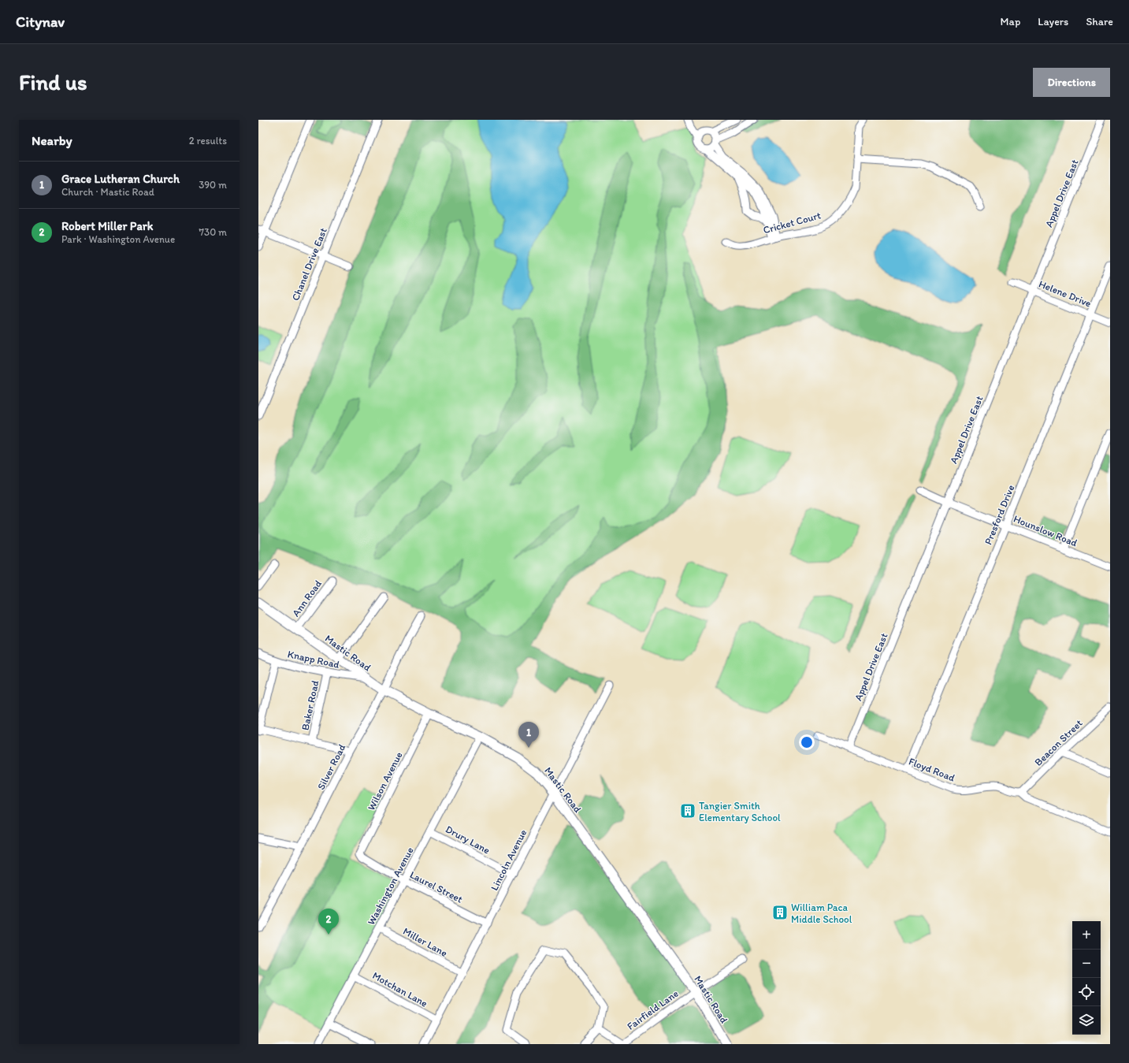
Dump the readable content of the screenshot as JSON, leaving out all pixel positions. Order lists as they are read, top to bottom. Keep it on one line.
{"streets":{"main road":["Mastic Road"],"street":["Appel Drive East","Cricket Court","Chanel Drive East","Helene Drive","Presford Drive","Hounslow Road","Ann Road","Knapp Road","Baker Road","Beacon Street","Silver Road","Floyd Road","Wilson Avenue","Drury Lane","Lincoln Avenue","Washington Avenue","Laurel Street","Miller Lane","Motchan Lane","Fairfield Lane"]},"crossings":[["Appel Drive East","Helene Drive"],["Appel Drive East","Hounslow Road"],["Appel Drive East","Floyd Road"],["Helene Drive","Presford Drive"],["Presford Drive","Hounslow Road"],["Presford Drive","Floyd Road"],["Ann Road","Mastic Road"],["Mastic Road","Knapp Road"],["Mastic Road","Silver Road"],["Mastic Road","Wilson Avenue"],["Mastic Road","Lincoln Avenue"],["Mastic Road","Washington Avenue"],["Mastic Road","Fairfield Lane"],["Knapp Road","Baker Road"],["Beacon Street","Floyd Road"],["Wilson Avenue","Laurel Street"],["Drury Lane","Lincoln Avenue"],["Drury Lane","Washington Avenue"],["Lincoln Avenue","Laurel Street"],["Lincoln Avenue","Miller Lane"],["Lincoln Avenue","Motchan Lane"],["Washington Avenue","Laurel Street"],["Washington Avenue","Miller Lane"],["Washington Avenue","Motchan Lane"]],"places":{"building":["Tangier Smith Elementary School","William Paca Middle School"]},"page":{"header":"Citynav","nav":["Map","Layers","Share"],"buttons":"Directions","title":"Find us","heading":["Nearby","2 results"],"list":[{"mark":"1","name":"Grace Lutheran Church","note":"Church · Mastic Road","value":"390 m"},{"mark":"2","name":"Robert Miller Park","note":"Park · Washington Avenue","value":"730 m"}],"pins":["1","2"],"map_buttons":["+","−"]}}
